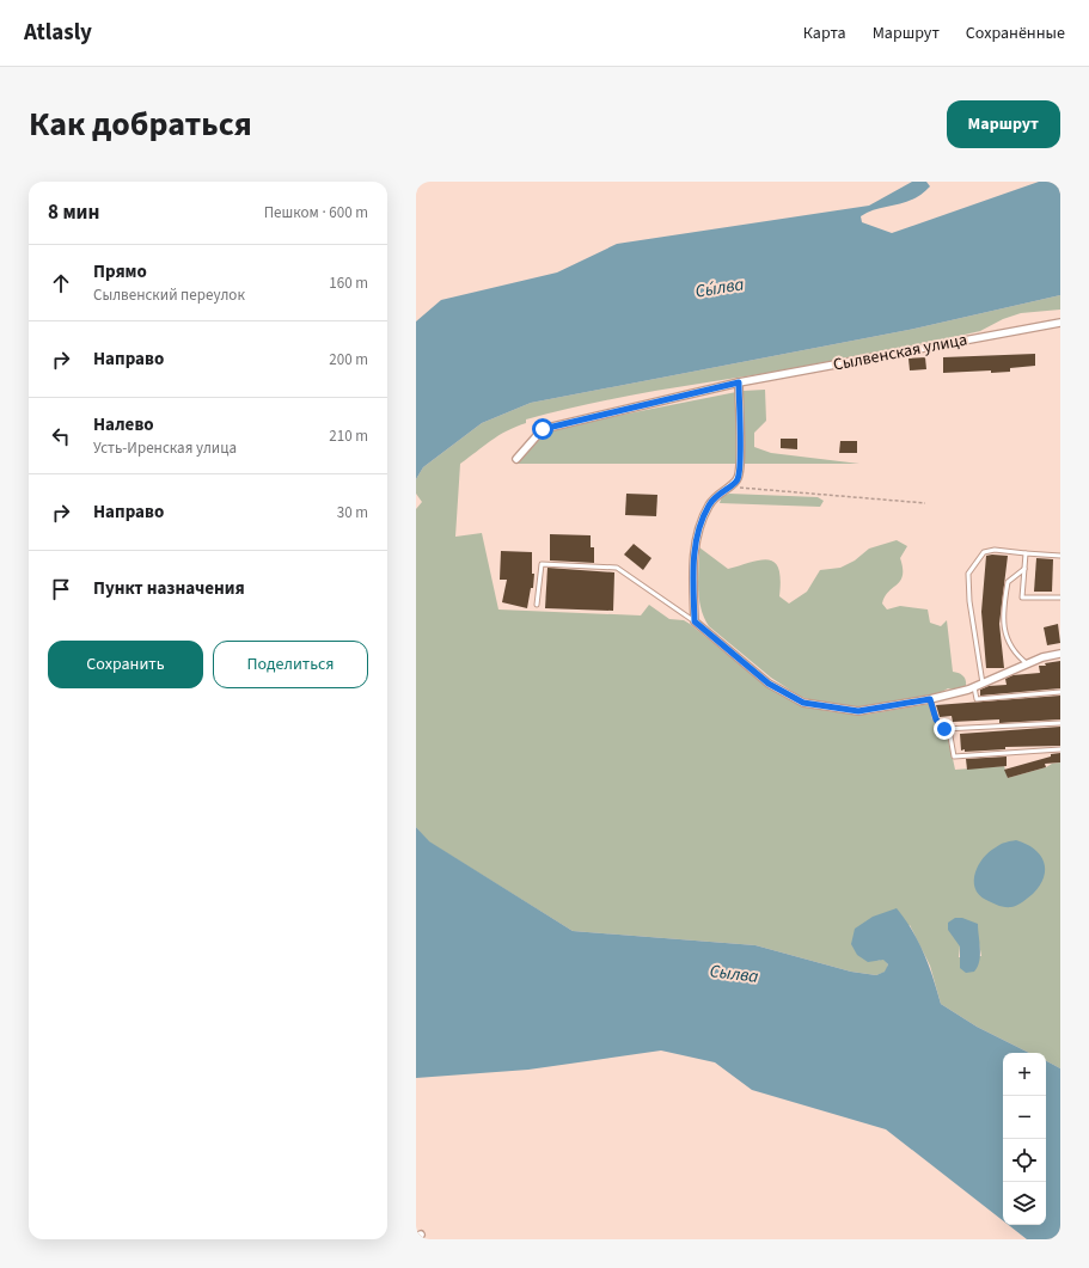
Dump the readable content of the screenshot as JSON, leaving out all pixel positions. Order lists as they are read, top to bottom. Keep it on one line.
{"streets":{"street":["Сылвенская улица"]},"water":["Сы́лва","Сылва"],"page":{"header":"Atlasly","nav":["Карта","Маршрут","Сохранённые"],"title":"Как добраться","buttons":["Маршрут",["Сохранить","Поделиться"]],"heading":["8 мин","Пешком · 600 m"],"list":[["Прямо","Сылвенский переулок","160 m"],["Направо","200 m"],["Налево","Усть-Иренская улица","210 m"],["Направо","30 m"],"Пункт назначения"],"map_buttons":["+","−"]}}
